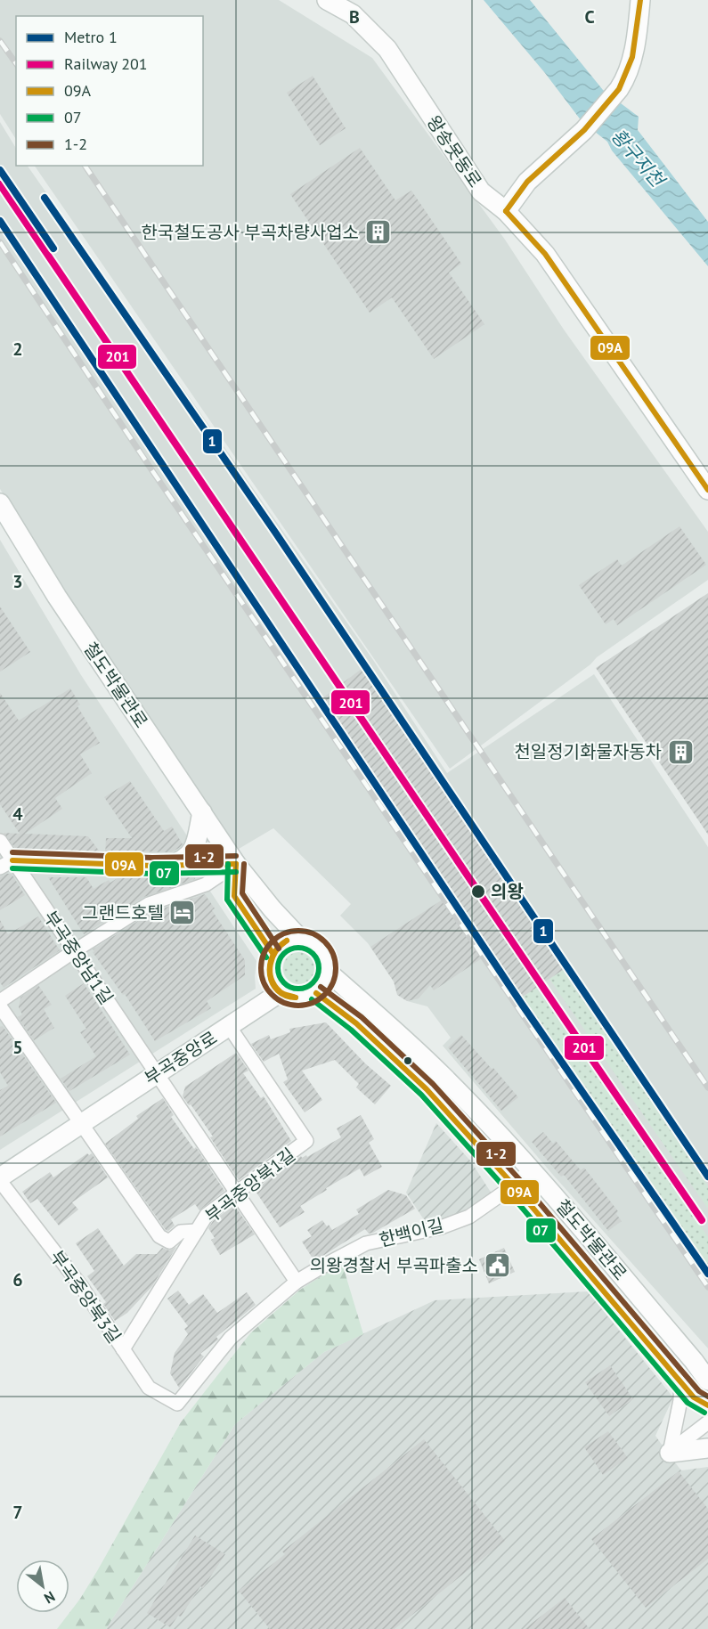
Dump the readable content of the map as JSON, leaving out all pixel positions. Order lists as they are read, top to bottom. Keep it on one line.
{"streets":{"street":["왕송못동로","철도박물관로","부곡중앙남1길","부곡중앙로","부곡중앙북1길","한백이길","부곡중앙북3길"]},"crossings":[["철도박물관로","부곡중앙로"],["철도박물관로","한백이길"],["부곡중앙남1길","부곡중앙로"],["부곡중앙남1길","부곡중앙북1길"],["부곡중앙남1길","한백이길"],["부곡중앙로","부곡중앙북1길"],["부곡중앙로","부곡중앙북3길"],["부곡중앙북1길","부곡중앙북3길"],["한백이길","부곡중앙북3길"]],"water":["황구지천"],"places":{"building":["한국철도공사 부곡차량사업소","천일정기화물자동차"],"other":["의왕"],"hotel":["그랜드호텔"],"public building":["의왕경찰서 부곡파출소"]},"lines":["transit line 09A","metro line 1","rail line 201","transit line 1-2","transit line 07"],"legend":["Metro 1","Railway 201","09A","07","1-2"],"north":"bottom right","grid":{"columns":["B","C"],"rows":["2","3","4","5","6","7"]}}
